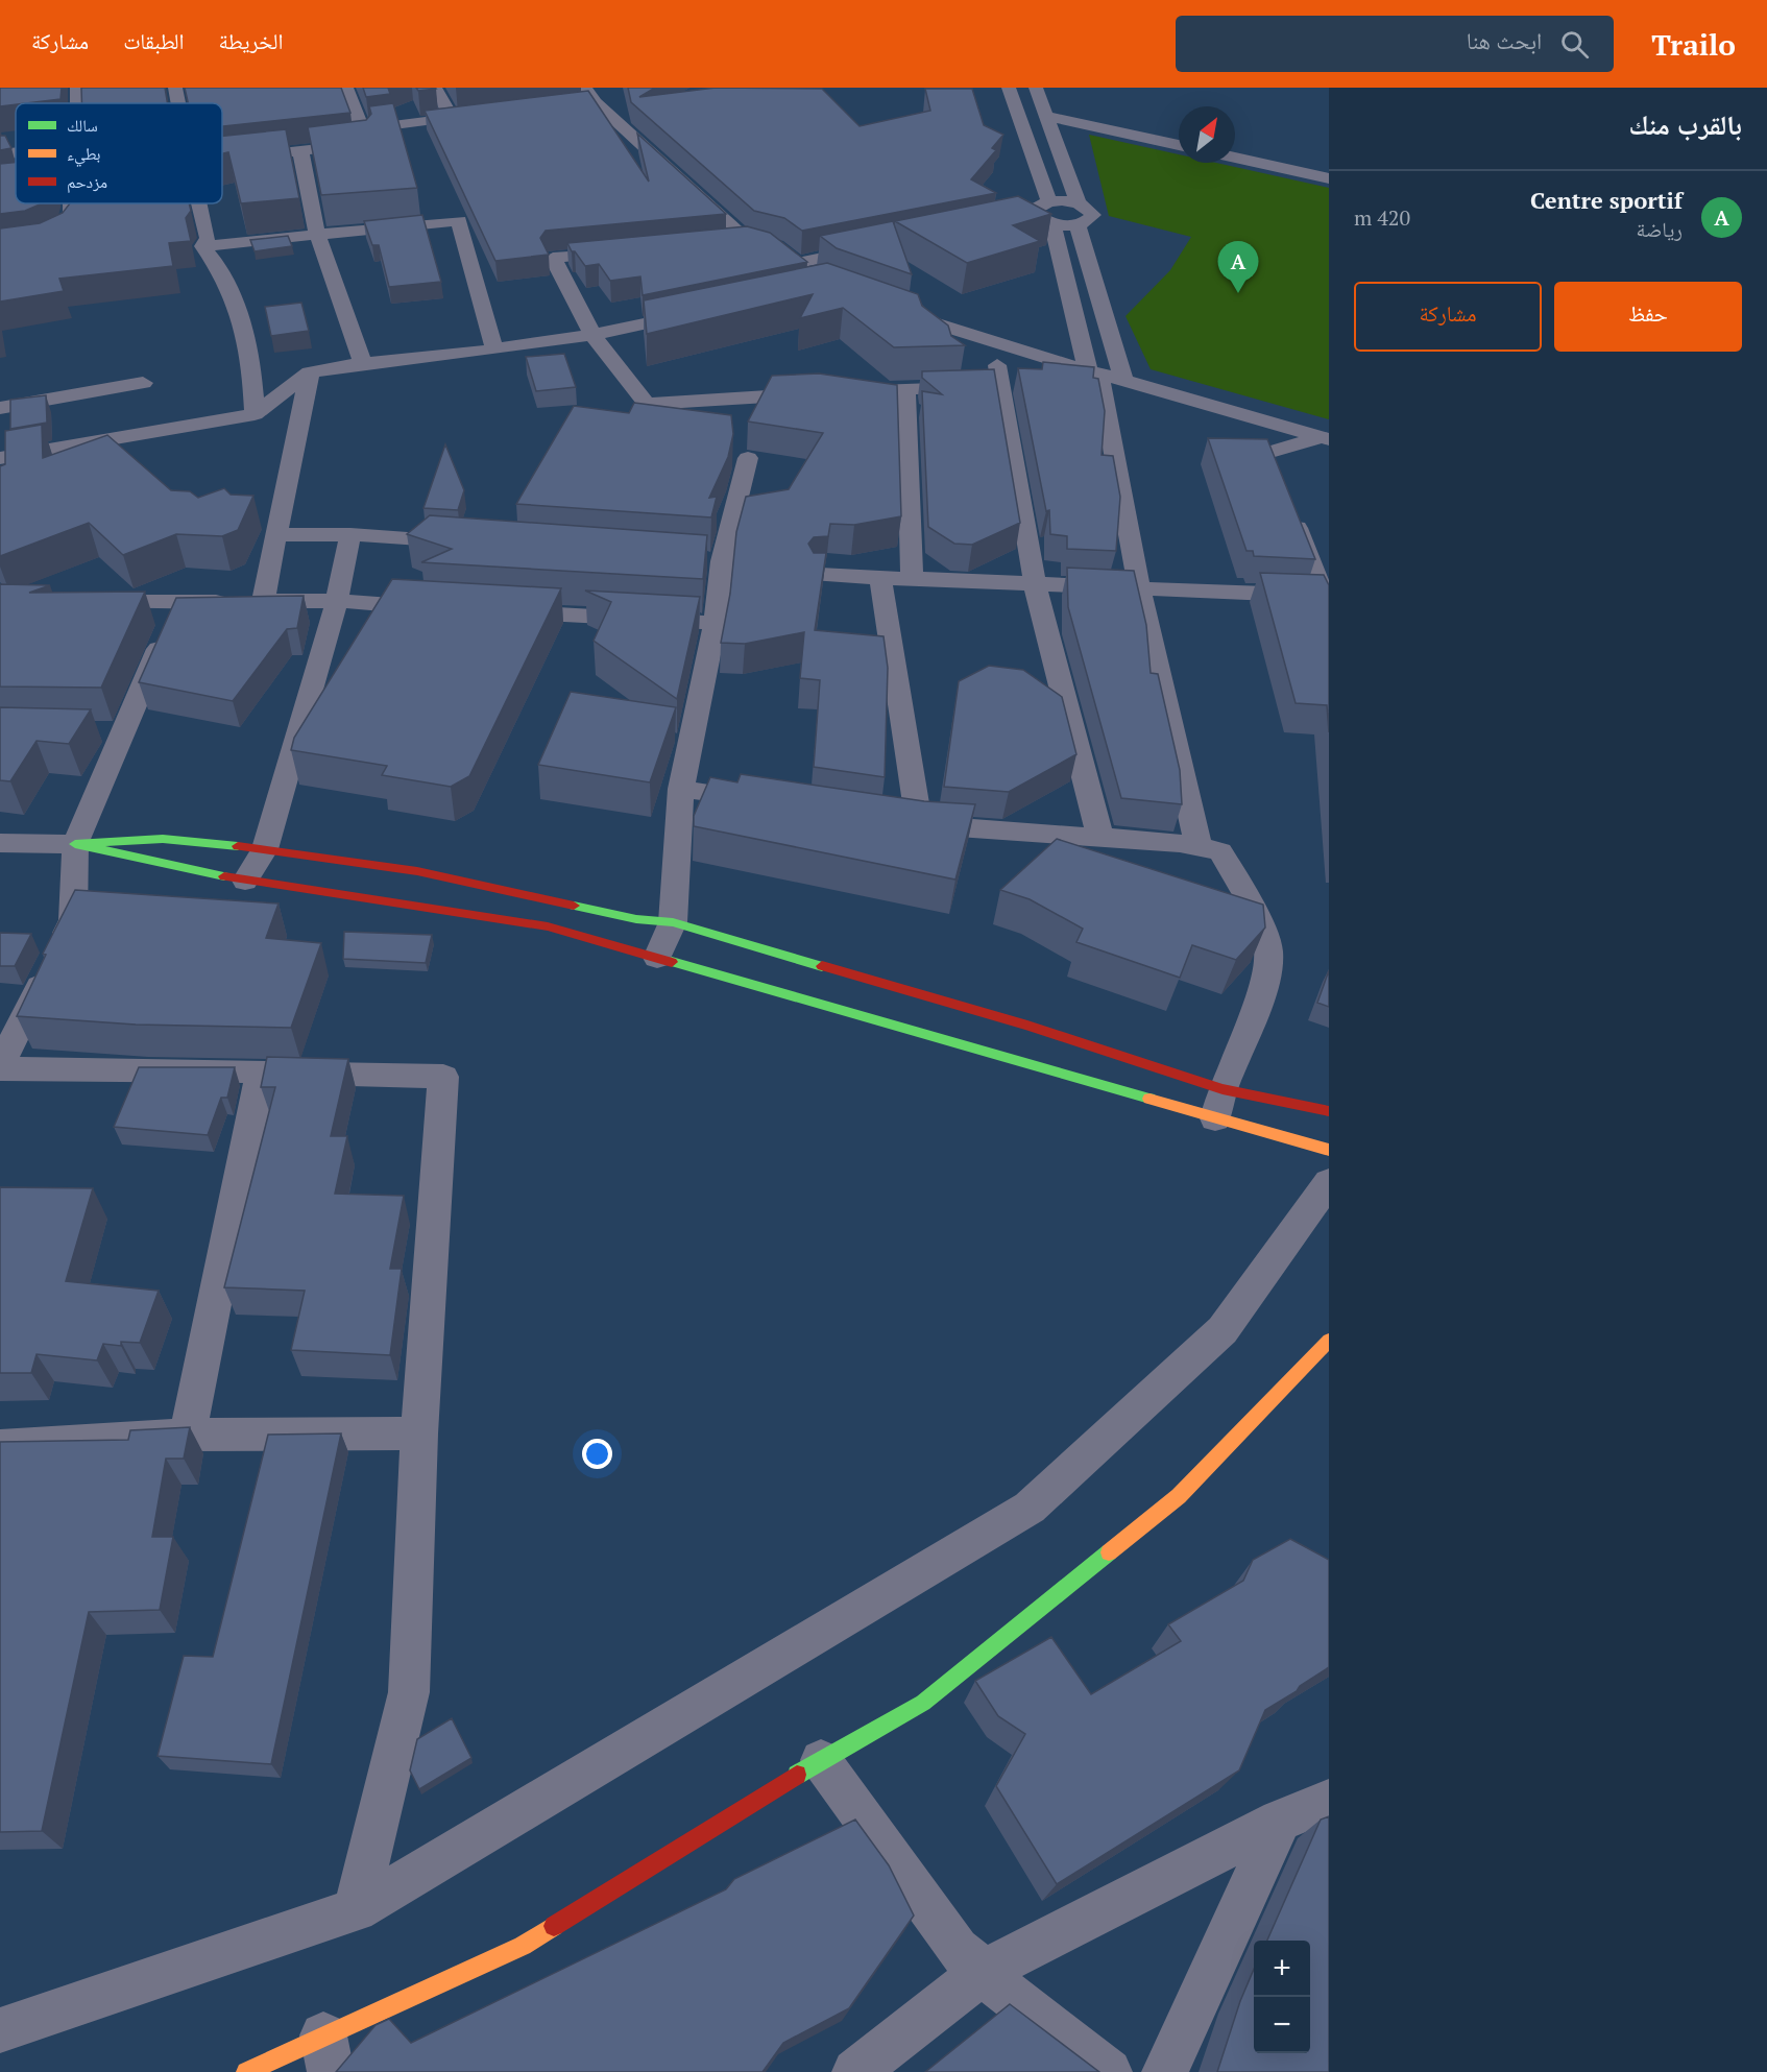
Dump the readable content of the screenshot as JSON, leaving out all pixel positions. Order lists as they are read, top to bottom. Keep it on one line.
{"legend":["سالك","بطيء","مزدحم"],"north":"top right","page":{"header":"Trailo","search":"ابحث هنا","nav":["الخريطة","الطبقات","مشاركة"],"heading":"بالقرب منك","list":[{"mark":"A","name":"Centre sportif","note":"رياضة","value":"420 m"}],"pins":"A","buttons":["حفظ","مشاركة"],"map_buttons":["+","−"]}}
